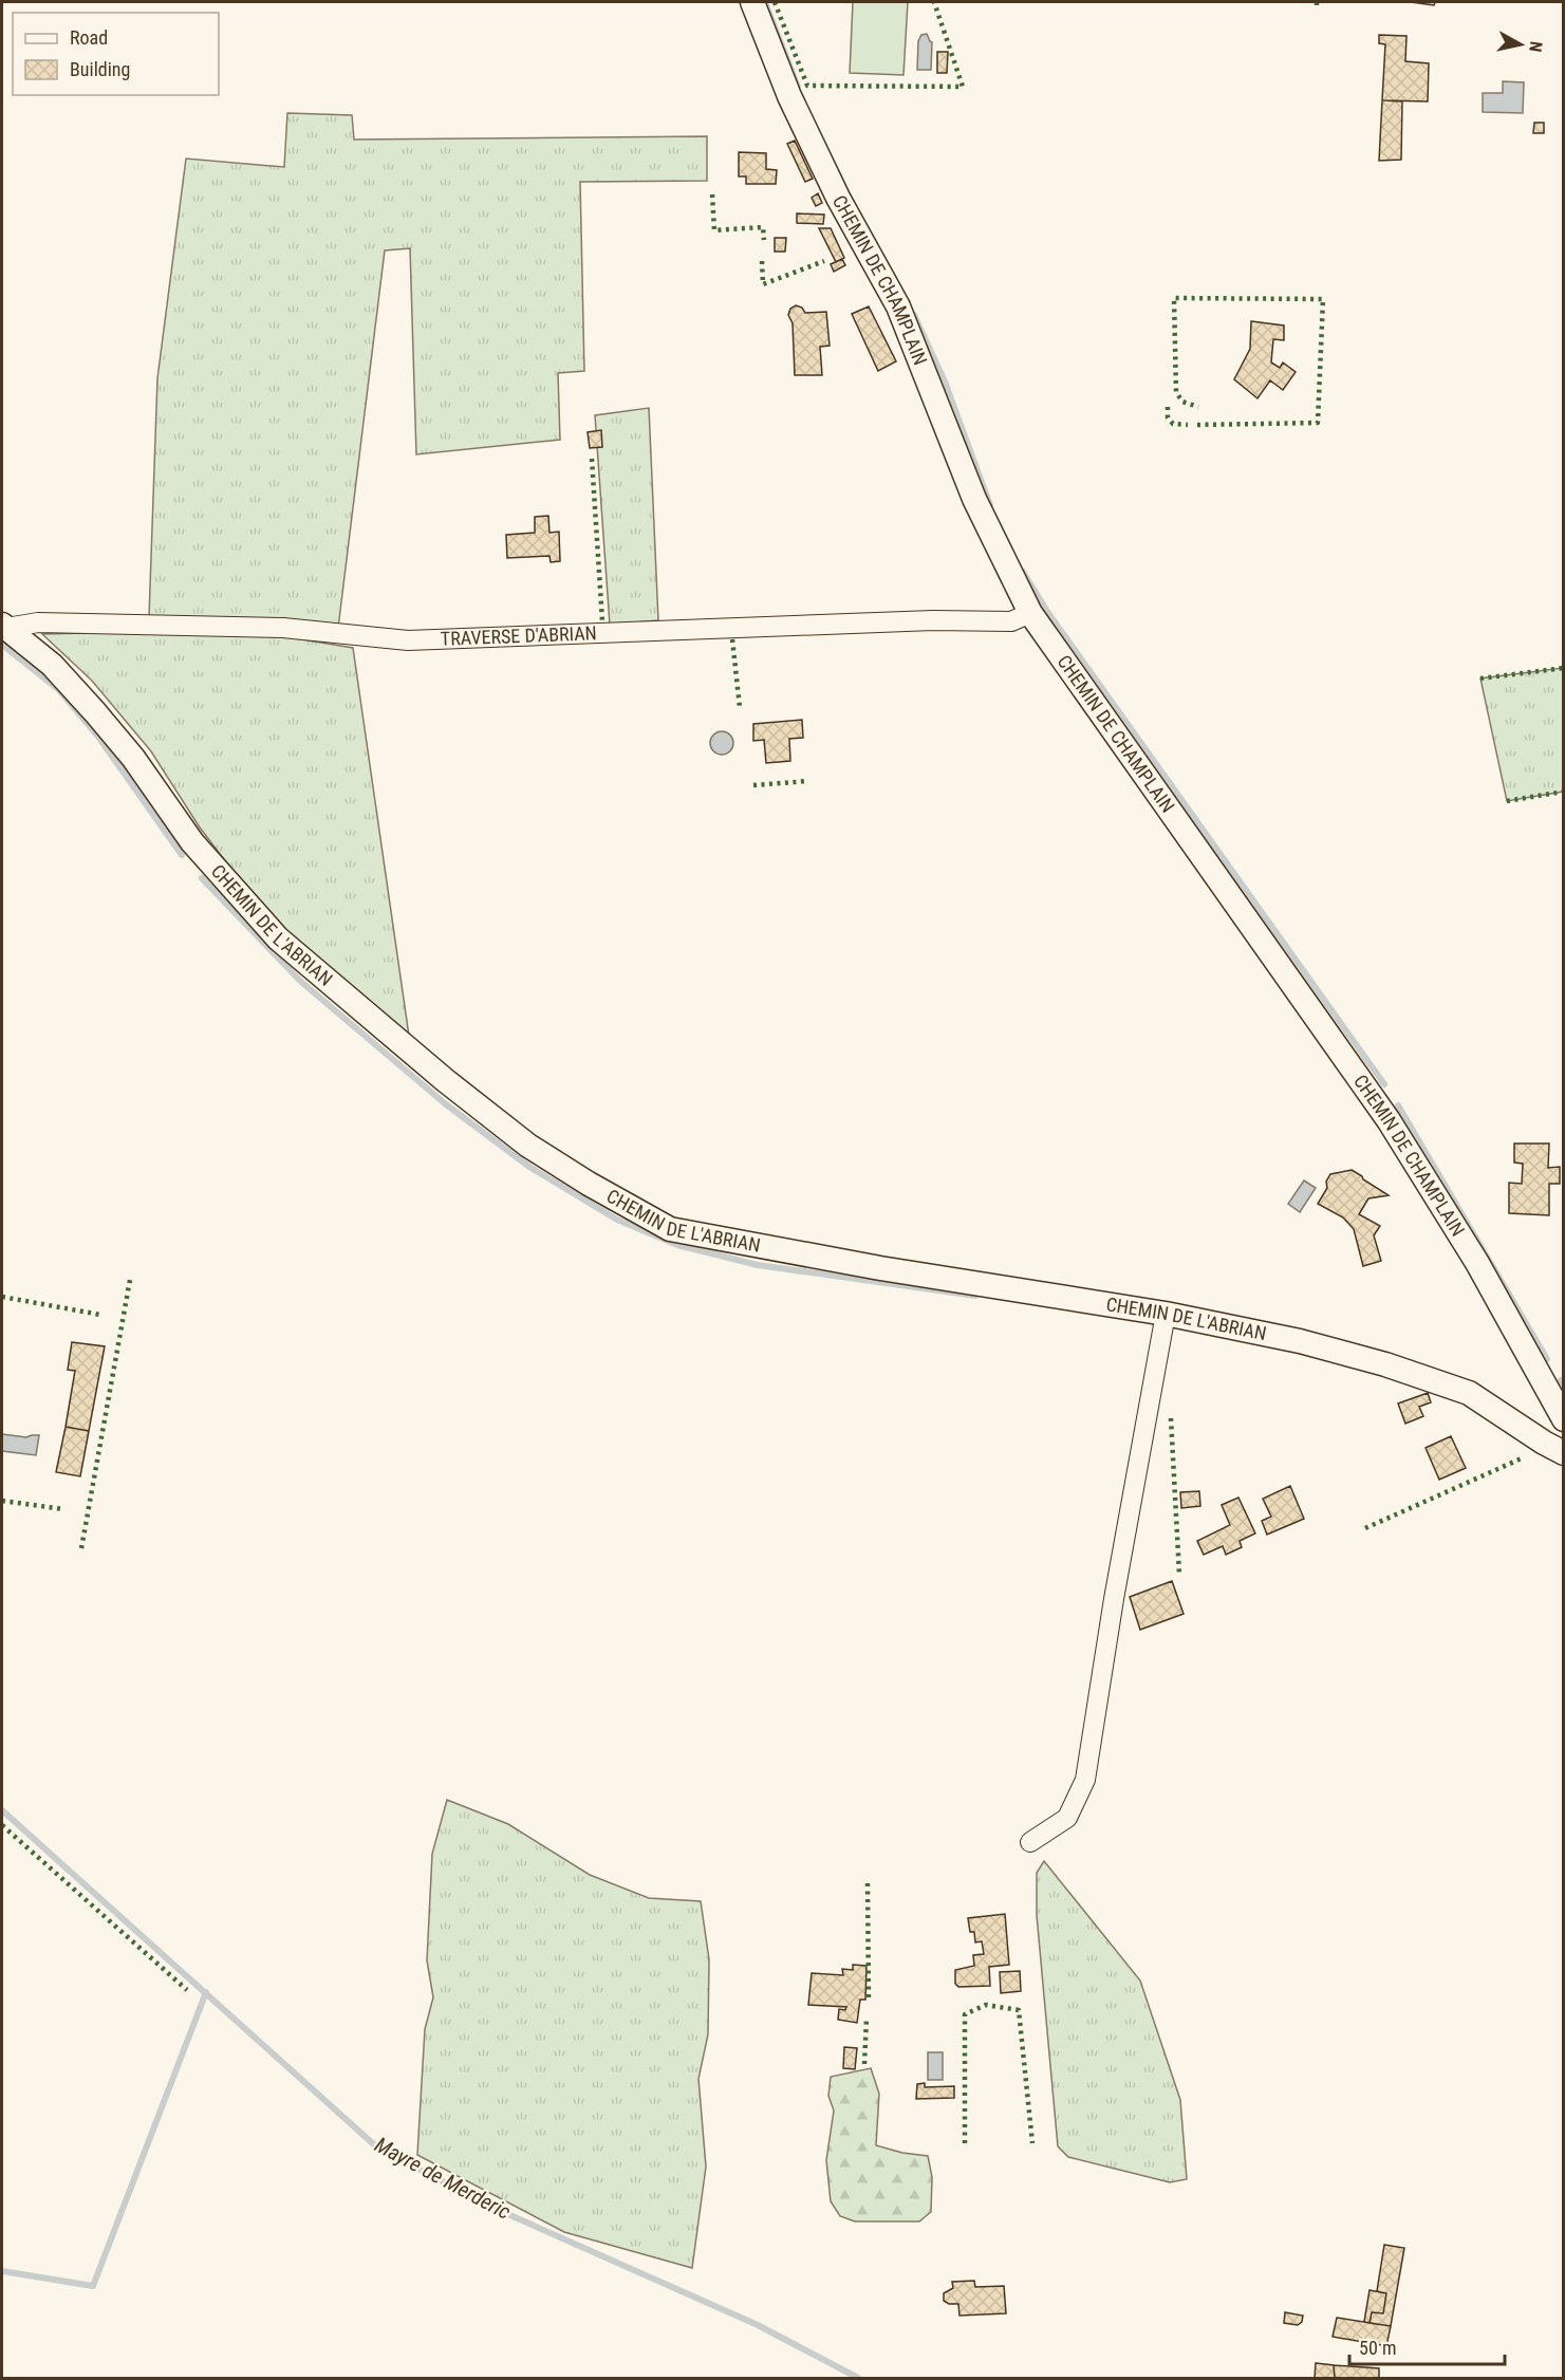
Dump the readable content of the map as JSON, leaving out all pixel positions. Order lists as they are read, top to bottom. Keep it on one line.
{"streets":{"street":["CHEMIN DE CHAMPLAIN","TRAVERSE D'ABRIAN","CHEMIN DE L'ABRIAN"]},"crossings":[["CHEMIN DE CHAMPLAIN","TRAVERSE D'ABRIAN"],["TRAVERSE D'ABRIAN","CHEMIN DE L'ABRIAN"]],"water":["Mayre de Merderic"],"legend":["Road","Building"],"scale_bar":"50 m","north":"right"}
